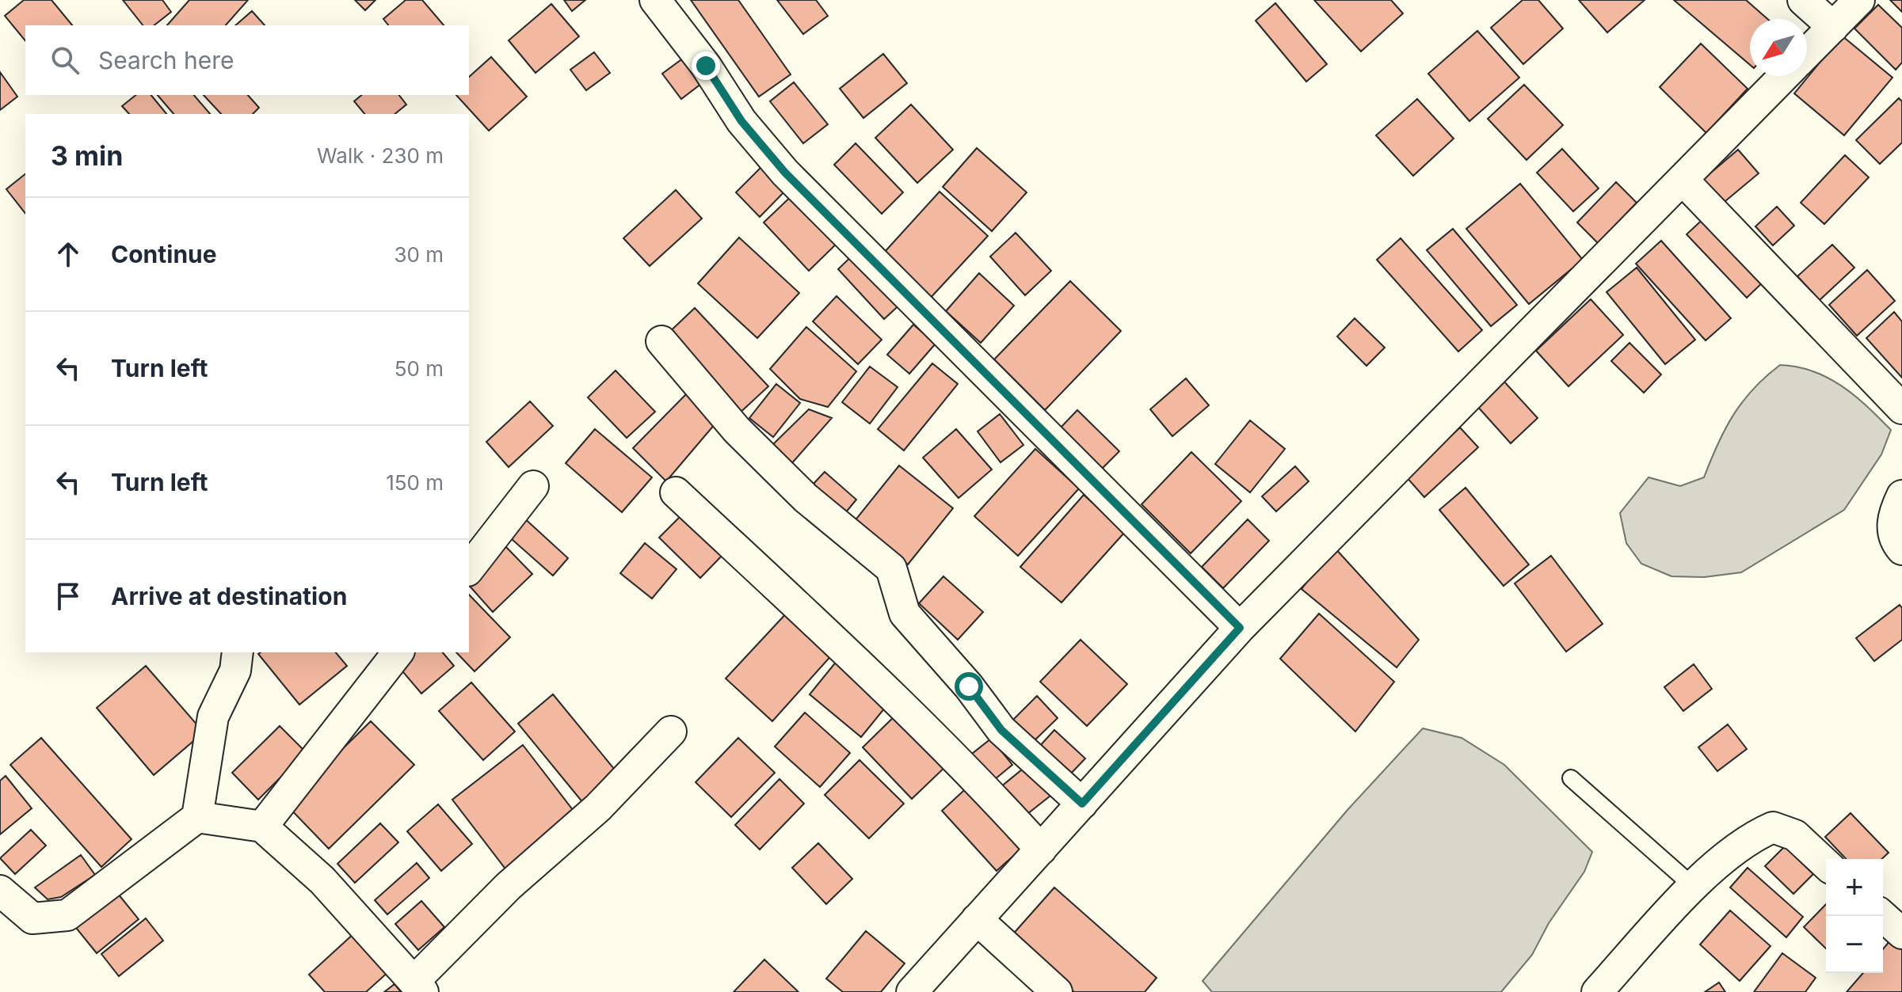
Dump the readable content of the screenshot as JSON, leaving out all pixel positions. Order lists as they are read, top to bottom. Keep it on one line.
{"north":"bottom left","page":{"search":"Search here","heading":["3 min","Walk · 230 m"],"list":[["Continue","30 m"],["Turn left","50 m"],["Turn left","150 m"],"Arrive at destination"],"map_buttons":["+","−"]}}
